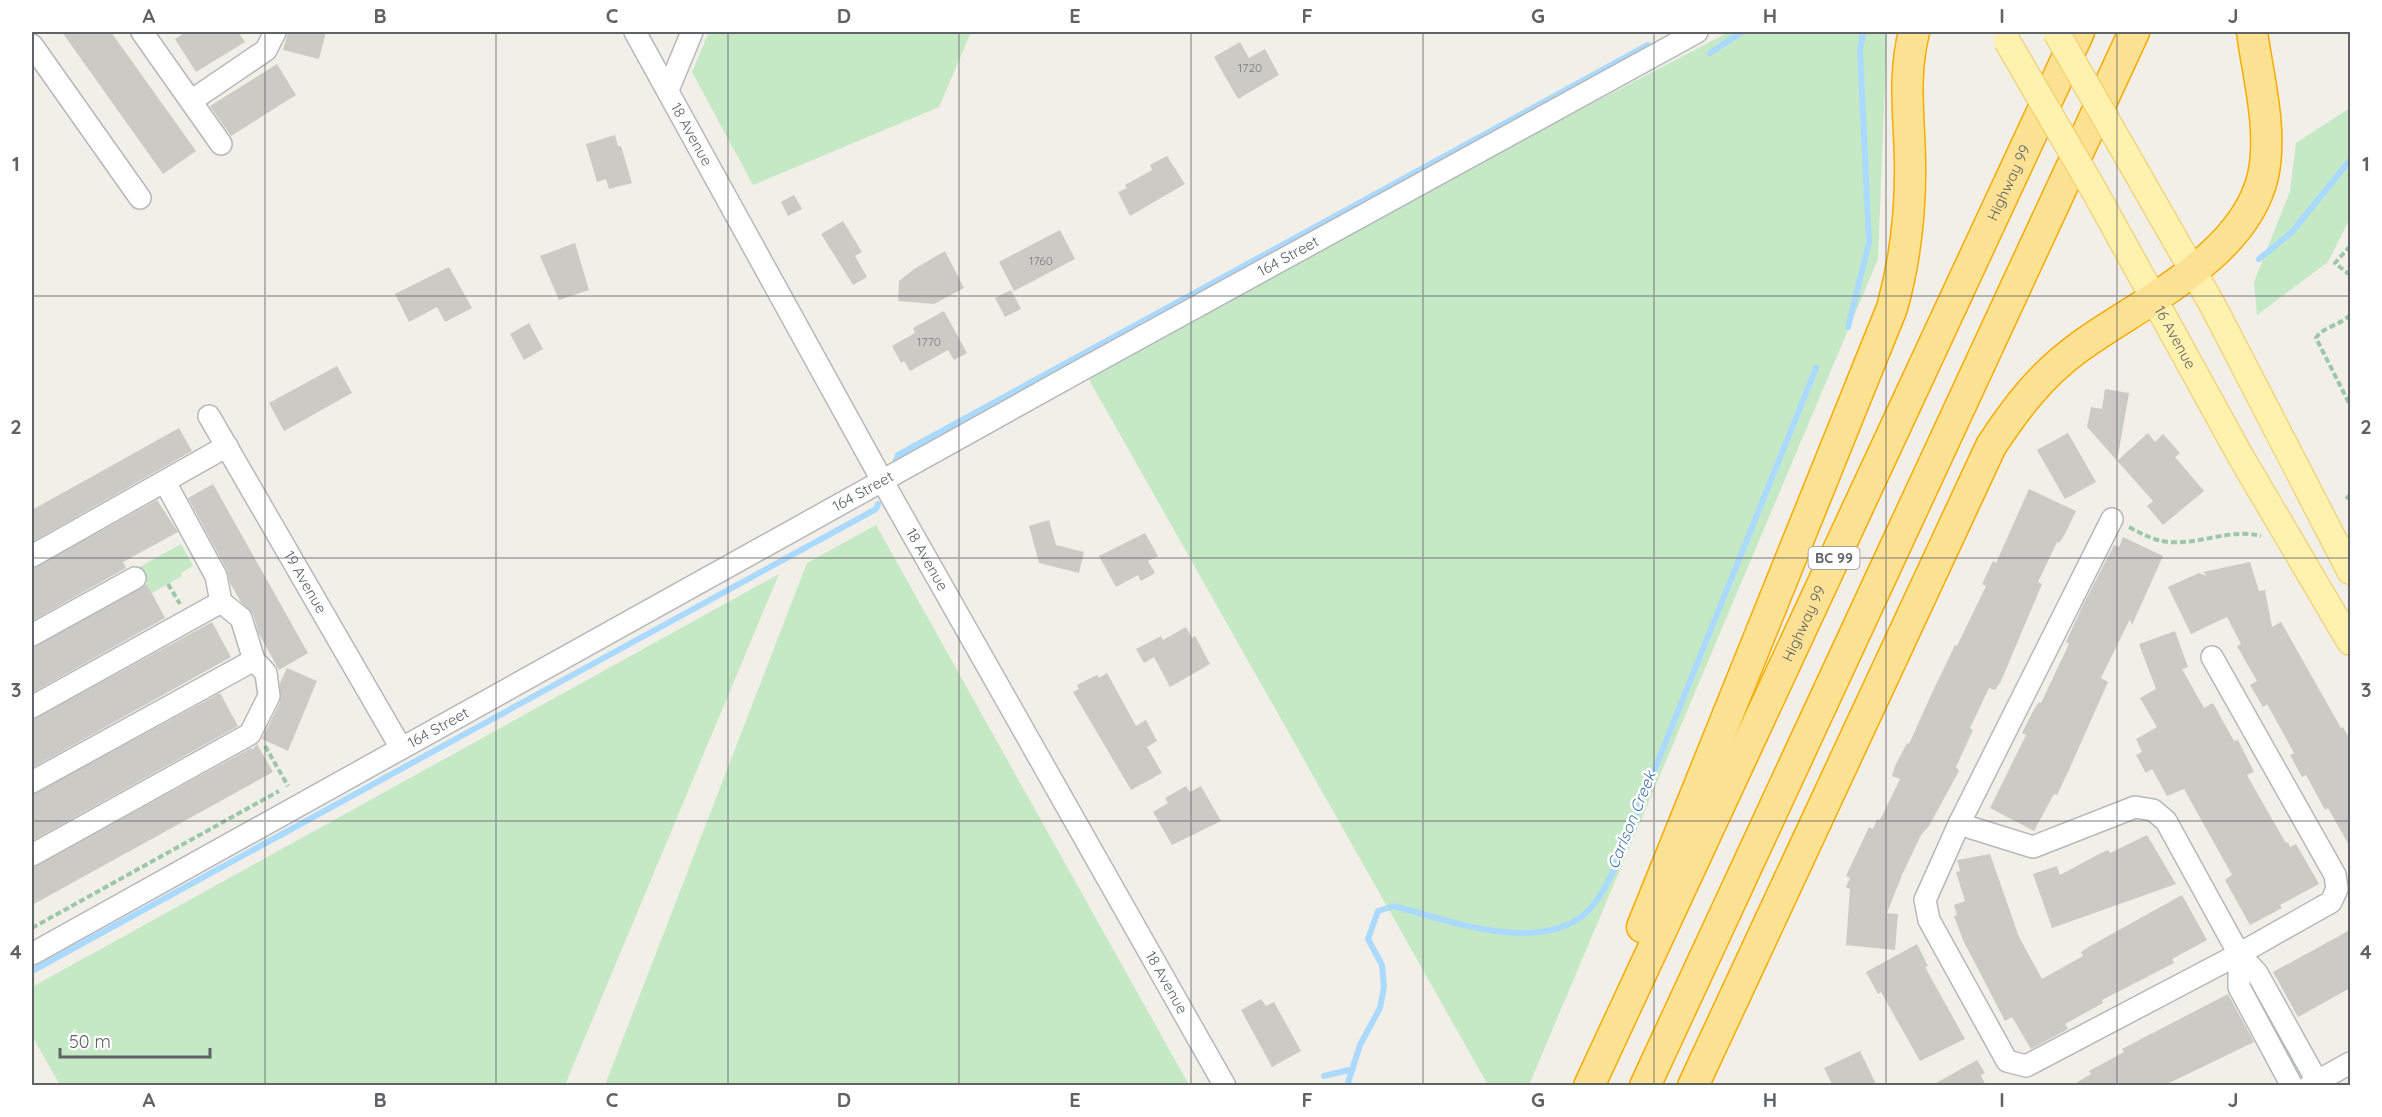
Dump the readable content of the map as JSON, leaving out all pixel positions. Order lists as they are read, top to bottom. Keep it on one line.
{"streets":{"highway":["Highway 99","BC 99"],"main road":["16 Avenue"],"street":["18 Avenue","164 Street","19 Avenue"]},"crossings":[["18 Avenue","164 Street"],["164 Street","19 Avenue"]],"water":["Carlson Creek"],"house_numbers":["1720","1760","1770"],"scale_bar":"50 m","grid":{"columns":["A","B","C","D","E","F","G","H","I","J"],"rows":["1","2","3","4"]}}
